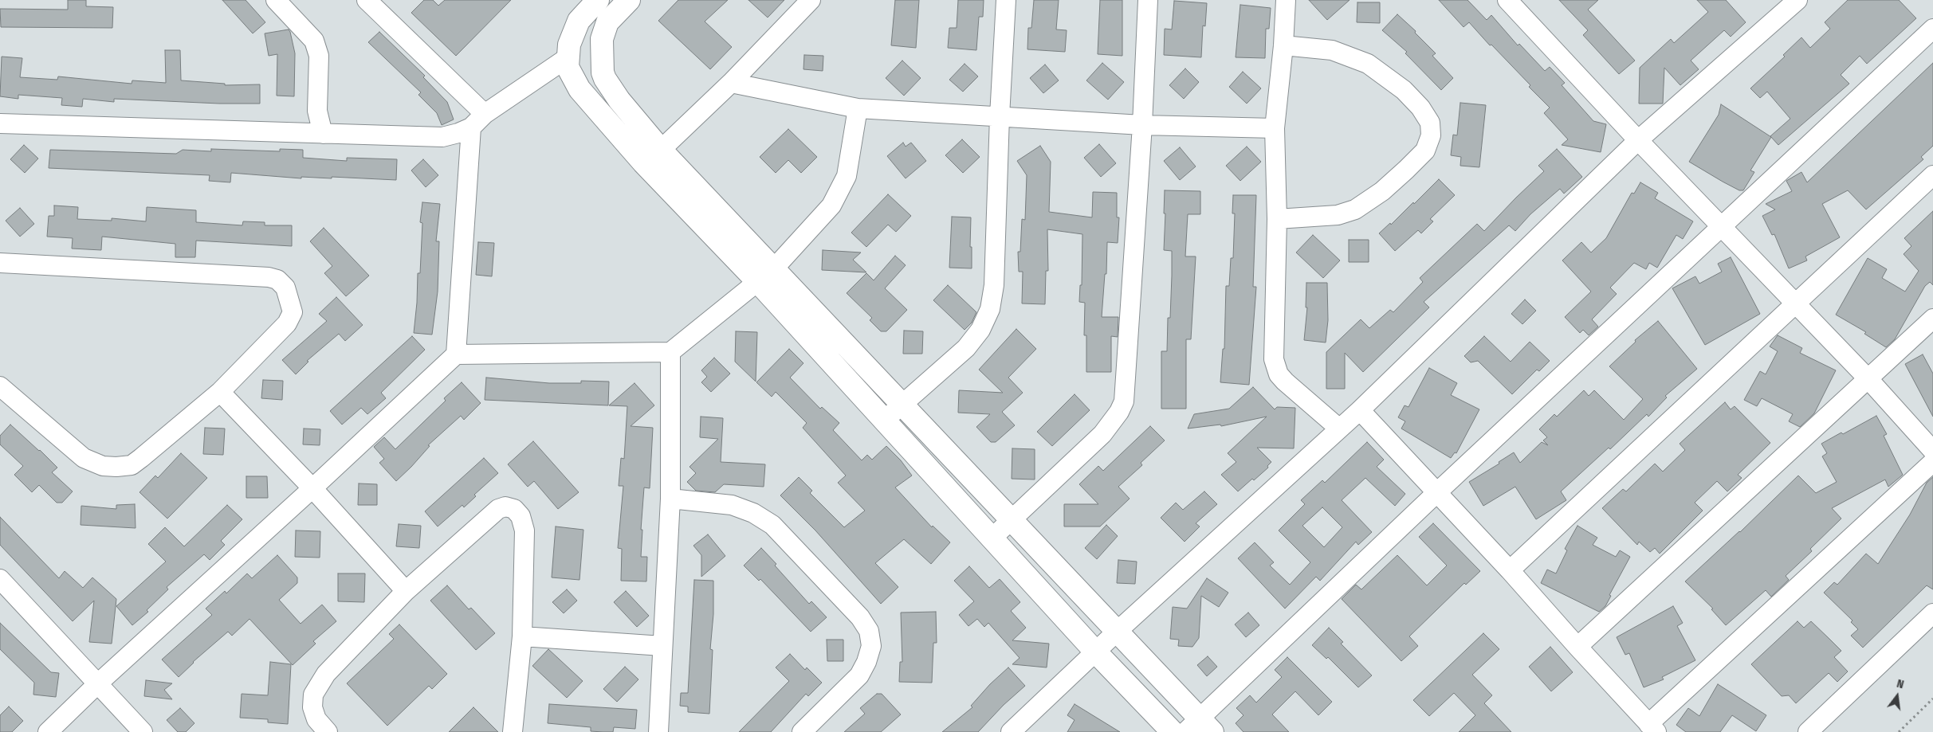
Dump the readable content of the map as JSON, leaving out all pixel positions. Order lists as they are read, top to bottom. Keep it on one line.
{"north":"top"}
